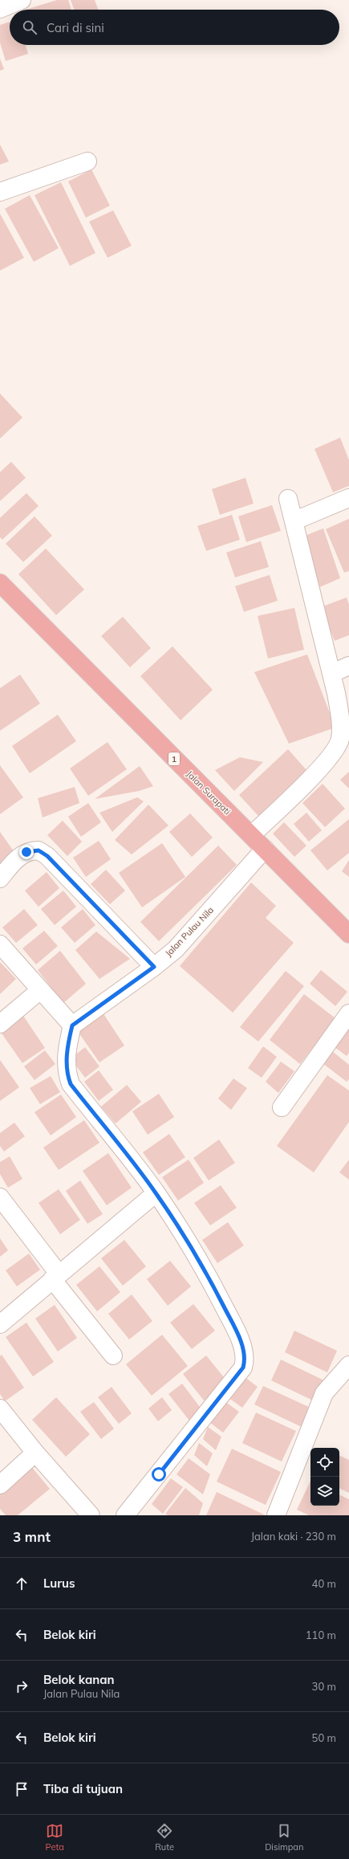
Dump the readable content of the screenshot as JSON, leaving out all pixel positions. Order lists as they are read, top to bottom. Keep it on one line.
{"streets":{"highway":["1","Jalan Surapati"],"street":["Jalan Pulau Nila"]},"crossings":[["Jalan Surapati","Jalan Pulau Nila"]],"page":{"search":"Cari di sini","heading":["3 mnt","Jalan kaki · 230 m"],"list":[["Lurus","40 m"],["Belok kiri","110 m"],["Belok kanan","Jalan Pulau Nila","30 m"],["Belok kiri","50 m"],"Tiba di tujuan"],"nav":["Peta","Rute","Disimpan"]}}
